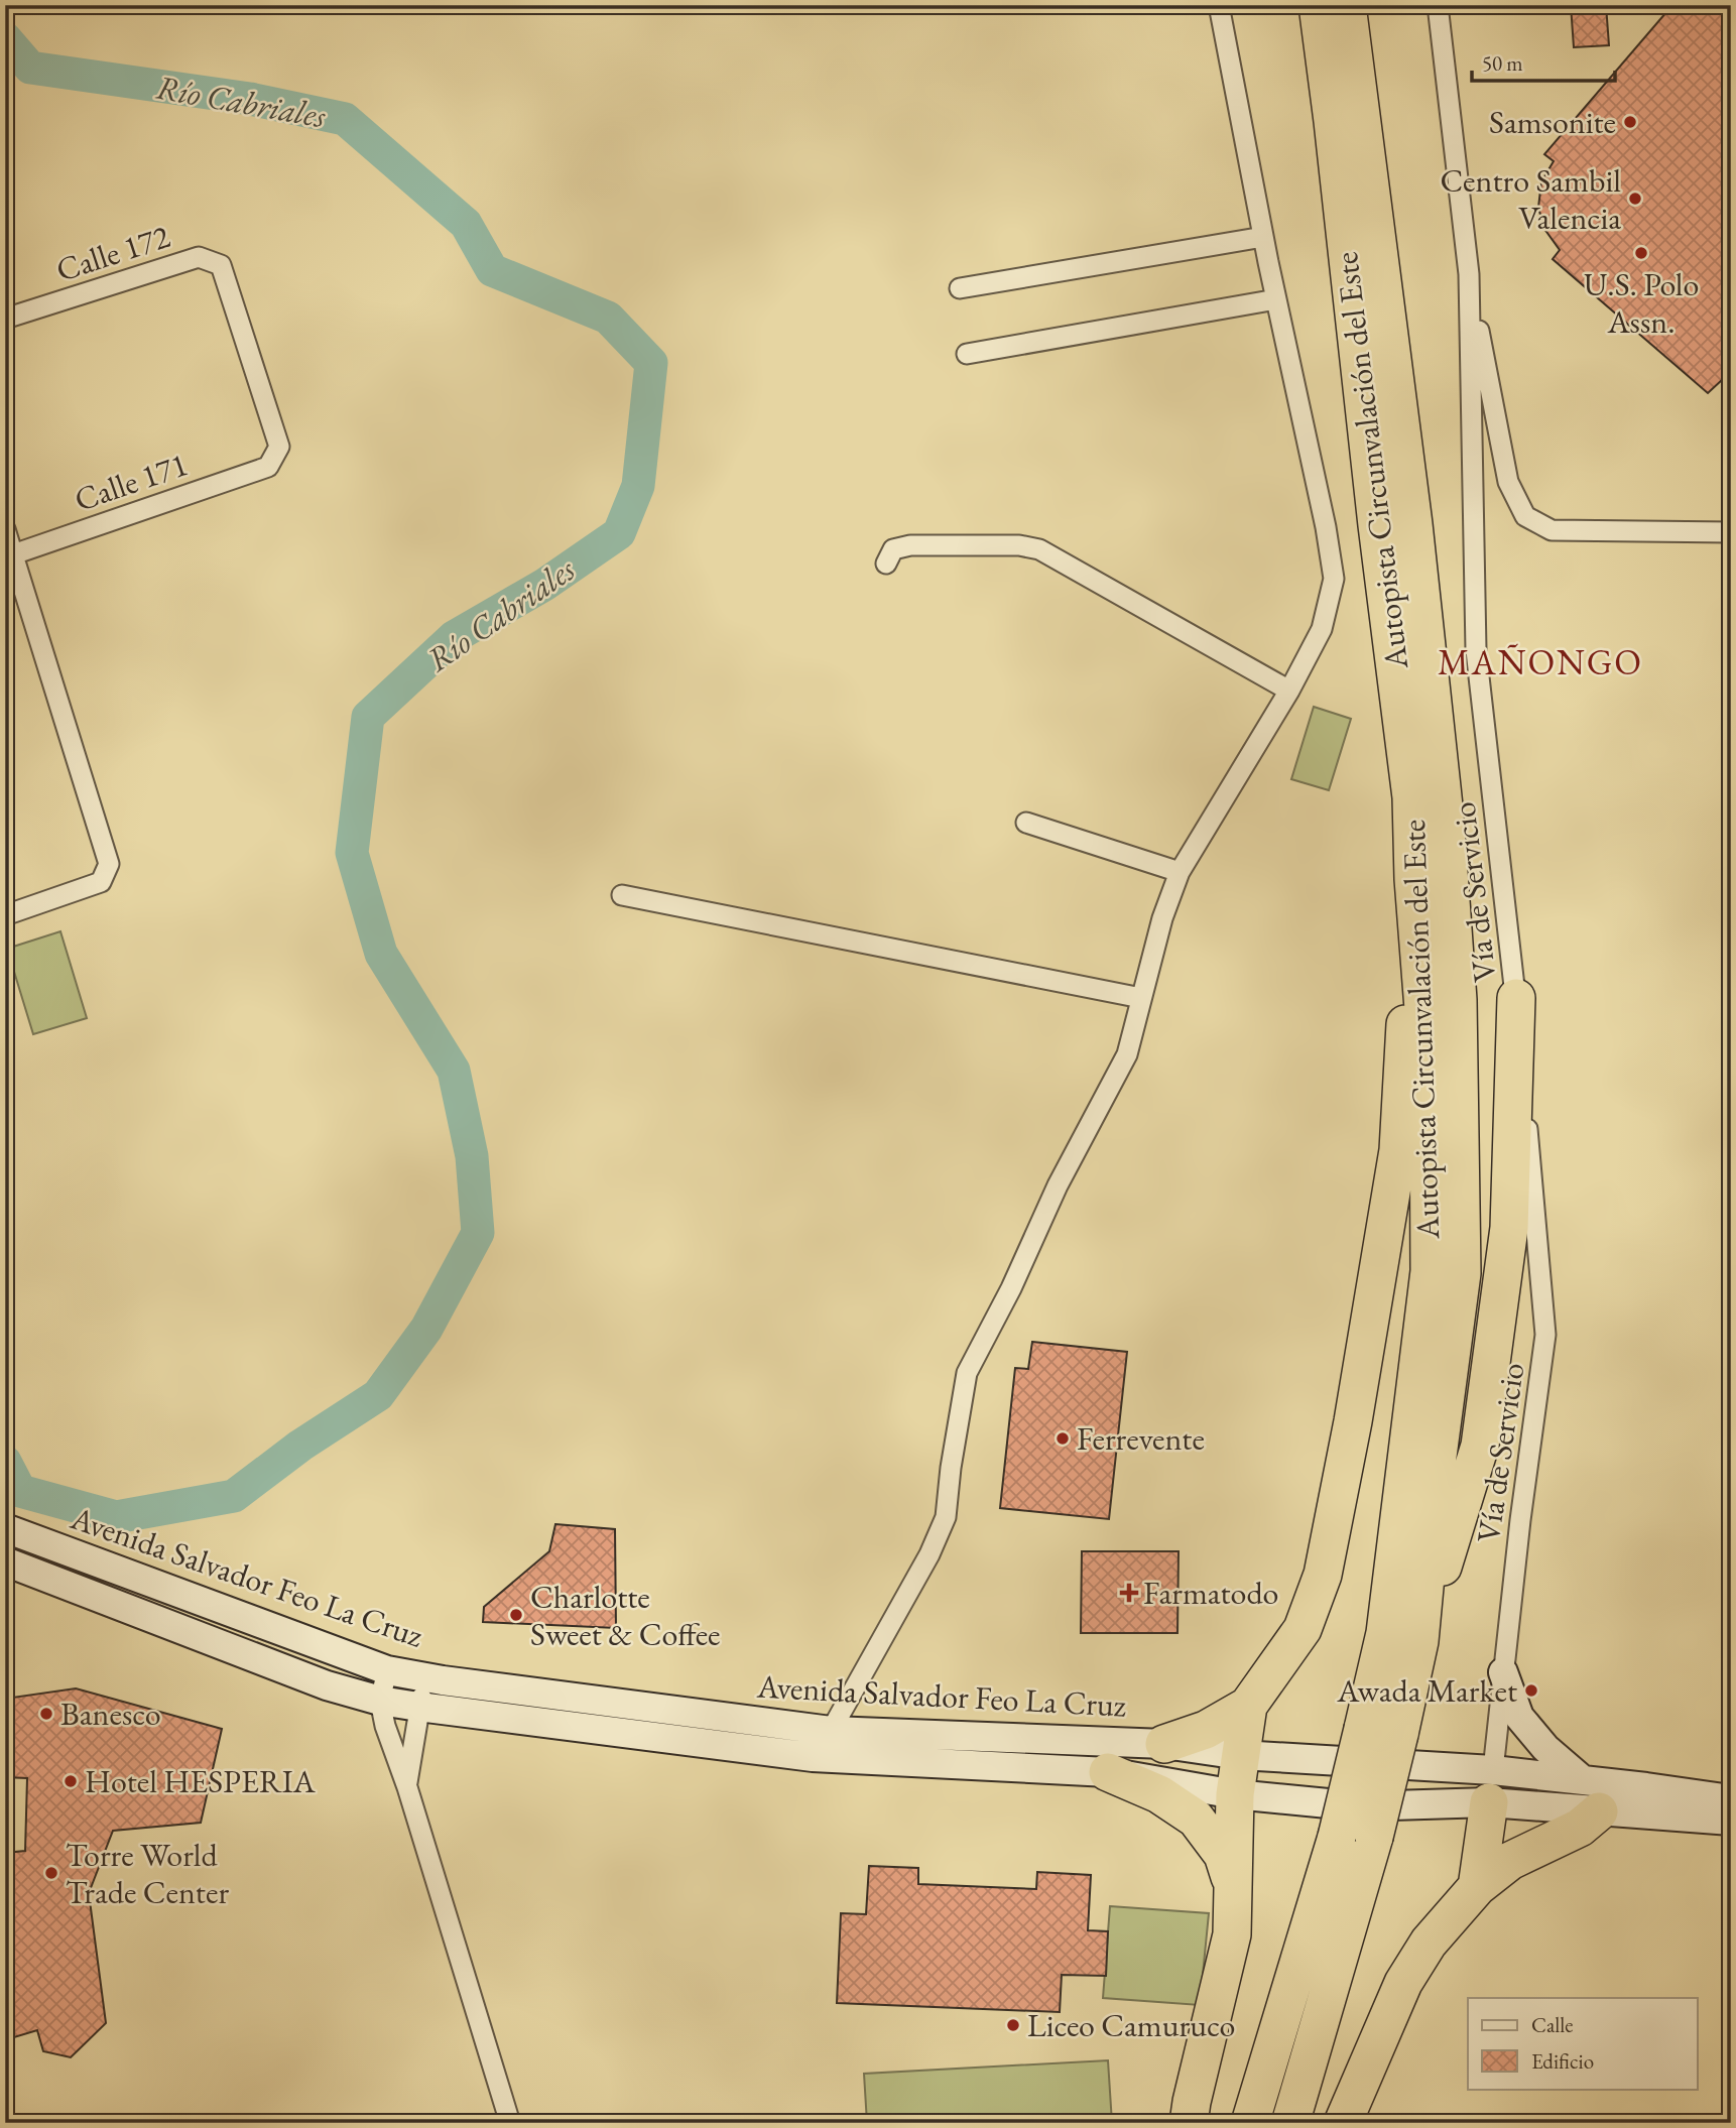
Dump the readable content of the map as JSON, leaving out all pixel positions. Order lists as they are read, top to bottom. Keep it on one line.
{"streets":{"highway":["Autopista Circunvalación del Este"],"street":["Calle 172","Calle 171","Vía de Servicio","Avenida Salvador Feo La Cruz"]},"crossings":[["Calle 172","Calle 171"],["Vía de Servicio","Avenida Salvador Feo La Cruz"]],"districts":["MAÑONGO"],"water":["Río Cabriales"],"places":{"other":["Samsonite","Centro Sambil Valencia","U.S. Polo Assn.","Ferrevente","Charlotte Sweet & Coffee","Awada Market","Banesco","Hotel HESPERIA","Torre World Trade Center","Liceo Camuruco"],"health":["Farmatodo"]},"legend":["Calle","Edificio"],"scale_bar":"50 m"}
